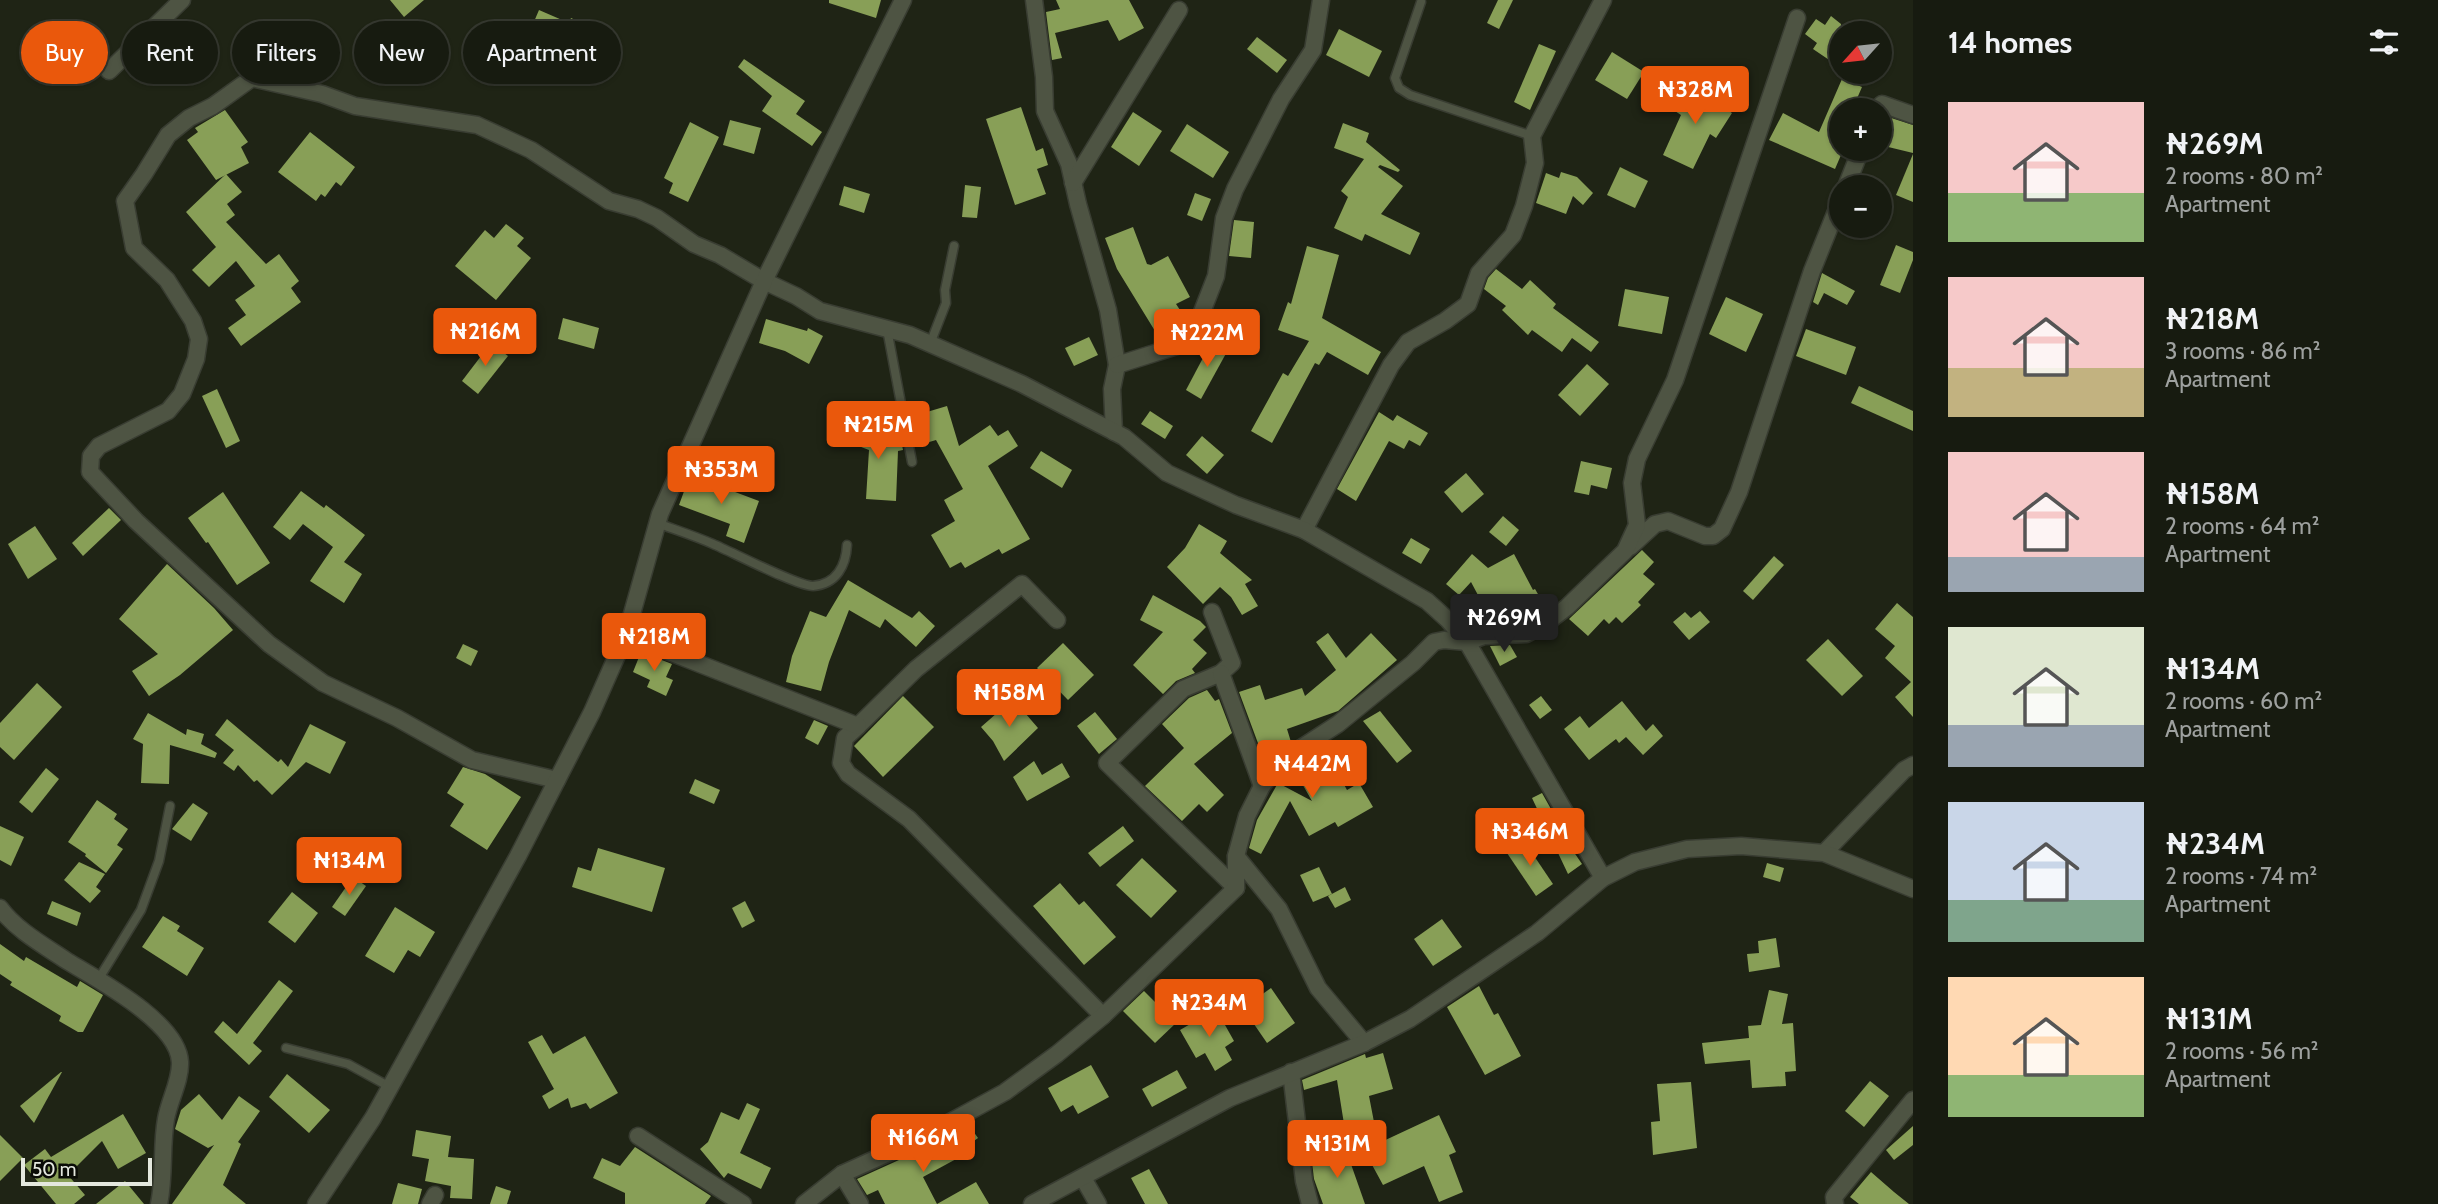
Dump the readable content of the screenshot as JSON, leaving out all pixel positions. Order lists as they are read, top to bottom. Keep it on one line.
{"scale_bar":"50 m","north":"bottom left","page":{"heading":"14 homes","map_buttons":["+","−"],"chip":["Buy","Rent","Filters","New","Apartment"],"price":["₦328M","₦216M","₦222M","₦215M","₦353M","₦269M","₦218M","₦158M","₦442M","₦346M","₦134M","₦234M","₦166M","₦131M"],"list":[{"name":"₦269M","note":"2 rooms · 80 m² · Apartment"},{"name":"₦218M","note":"3 rooms · 86 m² · Apartment"},{"name":"₦158M","note":"2 rooms · 64 m² · Apartment"},{"name":"₦134M","note":"2 rooms · 60 m² · Apartment"},{"name":"₦234M","note":"2 rooms · 74 m² · Apartment"},{"name":"₦131M","note":"2 rooms · 56 m² · Apartment"}],"scale":"50 m"}}
